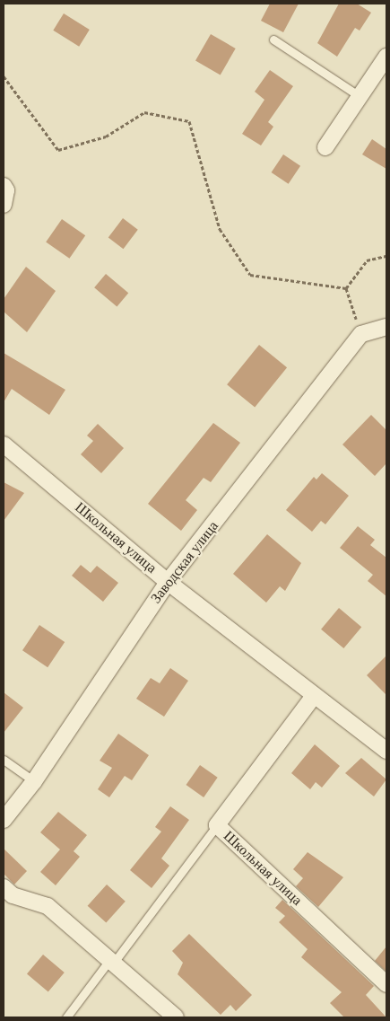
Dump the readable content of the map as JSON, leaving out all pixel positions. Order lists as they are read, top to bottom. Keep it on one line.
{"streets":{"street":["Школьная улица","Заводская улица"]},"crossings":[["Школьная улица","Заводская улица"]]}
